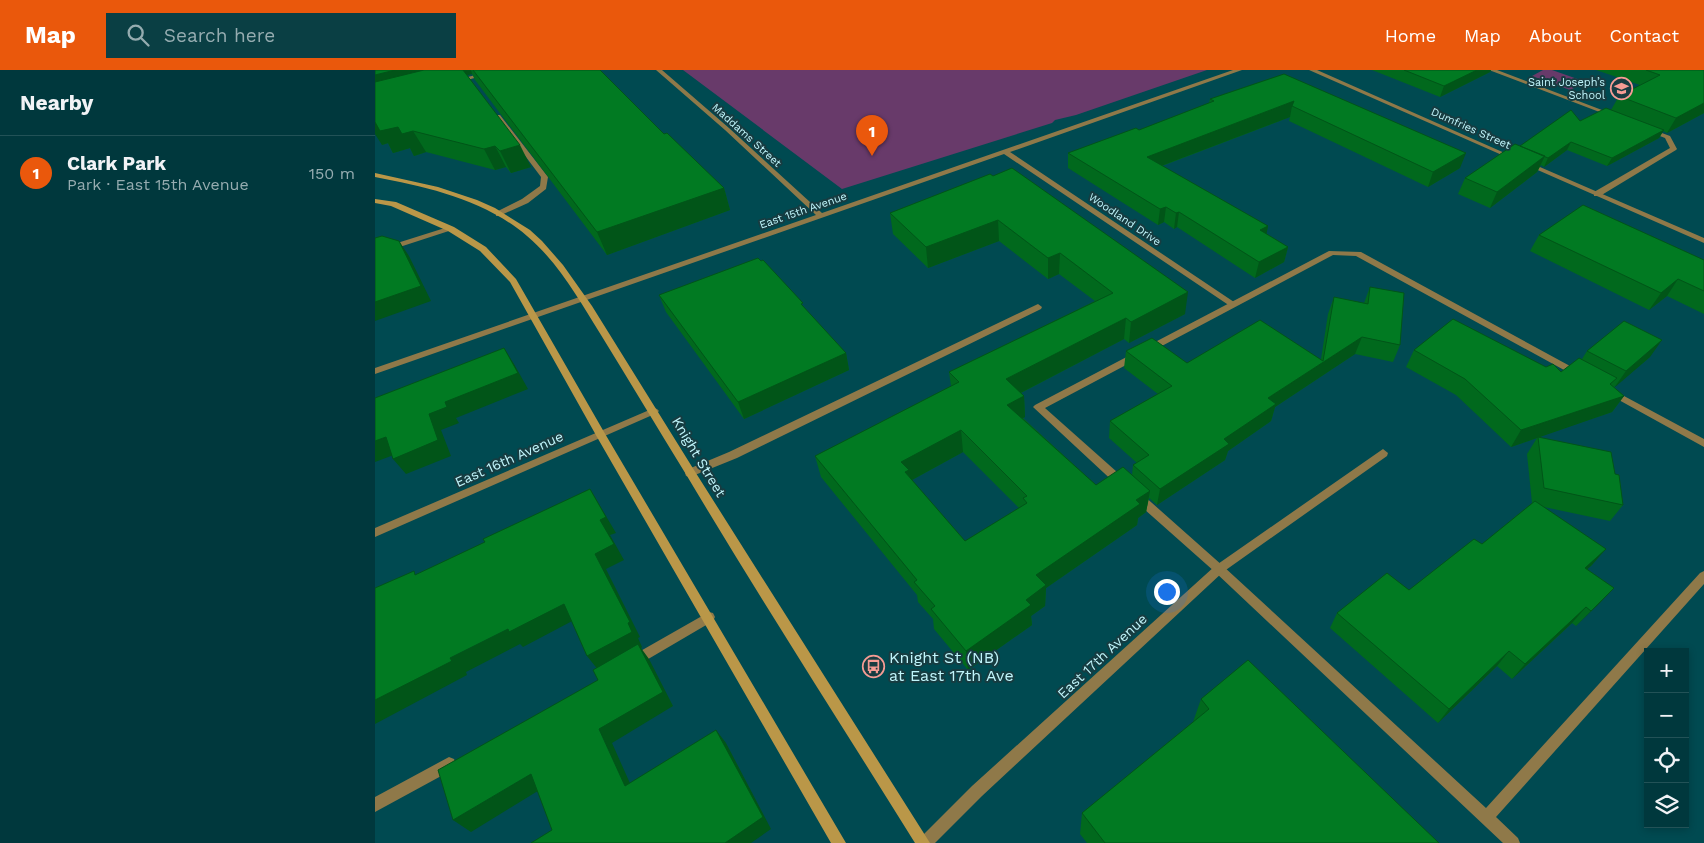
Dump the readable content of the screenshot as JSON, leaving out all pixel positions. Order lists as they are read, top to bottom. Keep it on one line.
{"streets":{"main road":["Knight Street"],"street":["Dumfries Street","Maddams Street","East 15th Avenue","Woodland Drive","East 16th Avenue","East 17th Avenue"]},"crossings":[["Maddams Street","East 15th Avenue"],["East 15th Avenue","Woodland Drive"],["East 15th Avenue","Knight Street"],["Knight Street","East 16th Avenue"],["Knight Street","East 17th Avenue"]],"places":{"school or university":["Saint Joseph’s School"],"bus stop":["Knight St (NB) at East 17th Ave"]},"page":{"header":"Map","search":"Search here","nav":["Home","Map","About","Contact"],"heading":"Nearby","pins":"1","list":[{"mark":"1","name":"Clark Park","note":"Park · East 15th Avenue","value":"150 m"}],"map_buttons":["+","−"]}}
